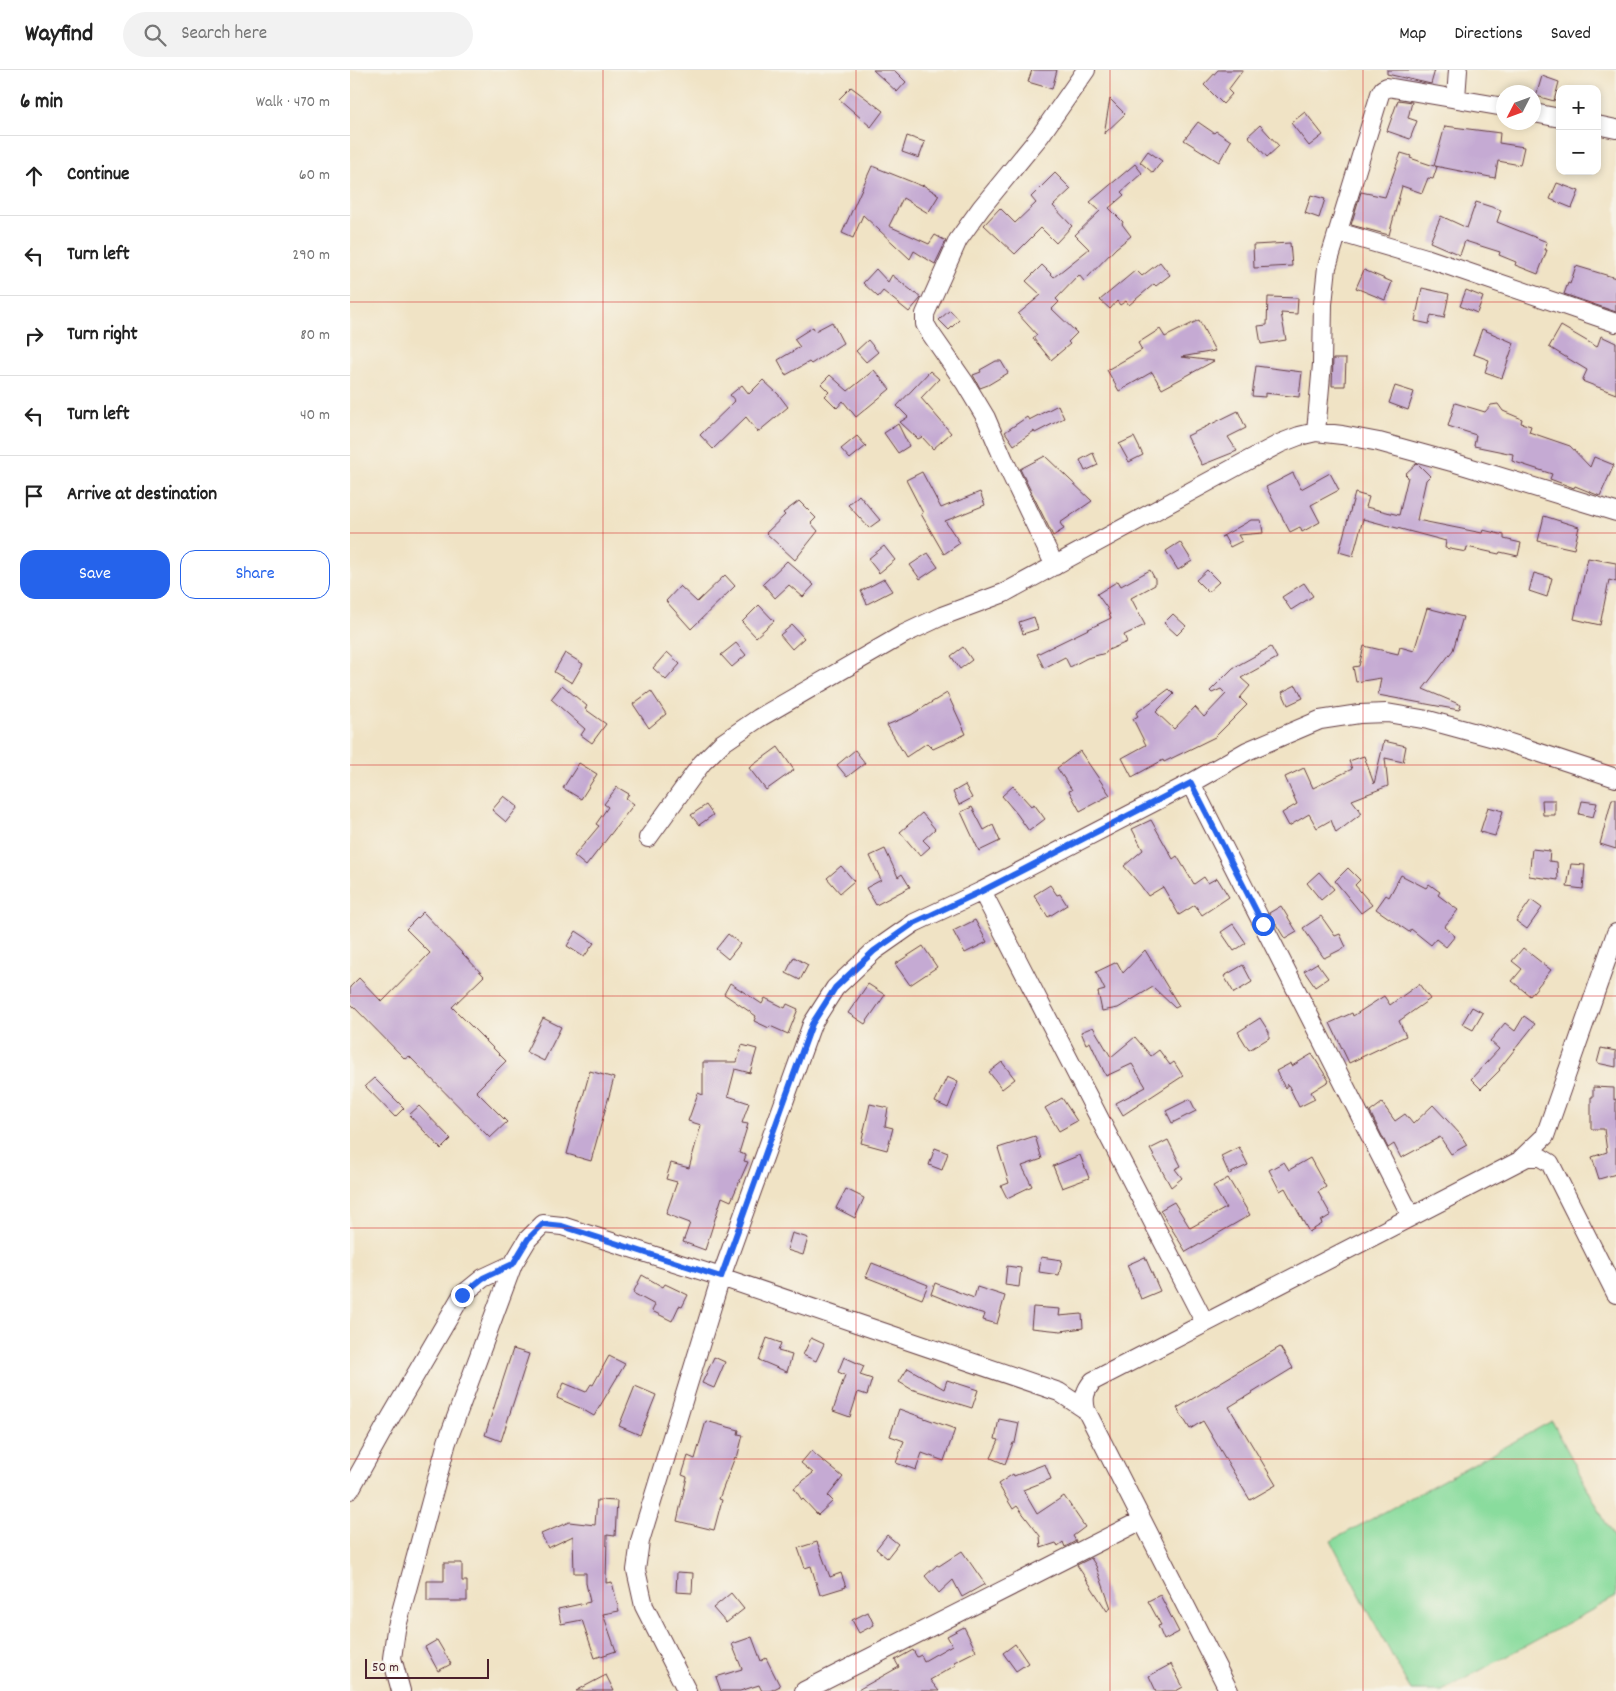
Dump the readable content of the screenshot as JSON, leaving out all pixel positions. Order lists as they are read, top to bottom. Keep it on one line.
{"scale_bar":"50 m","north":"bottom left","page":{"header":"Wayfind","search":"Search here","nav":["Map","Directions","Saved"],"heading":["6 min","Walk · 470 m"],"map_buttons":["+","−"],"list":[["Continue","60 m"],["Turn left","290 m"],["Turn right","80 m"],["Turn left","40 m"],"Arrive at destination"],"buttons":["Save","Share"],"scale":"50 m"}}
